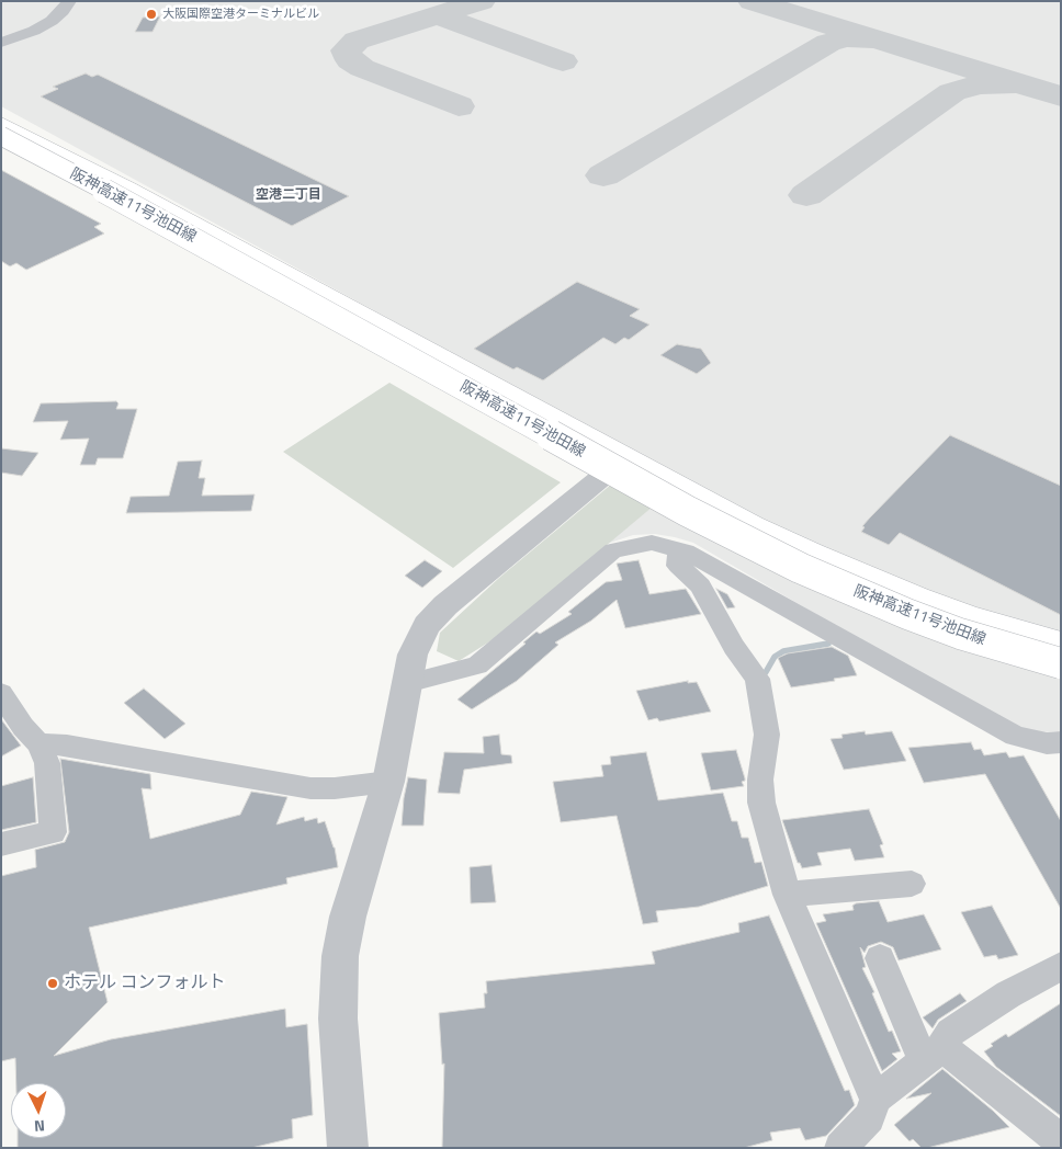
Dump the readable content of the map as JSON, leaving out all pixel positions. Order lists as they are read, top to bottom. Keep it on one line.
{"streets":{"highway":["阪神高速11号池田線"]},"districts":["空港二丁目"],"places":["大阪国際空港ターミナルビル","ホテル コンフォルト"],"north":"bottom"}
